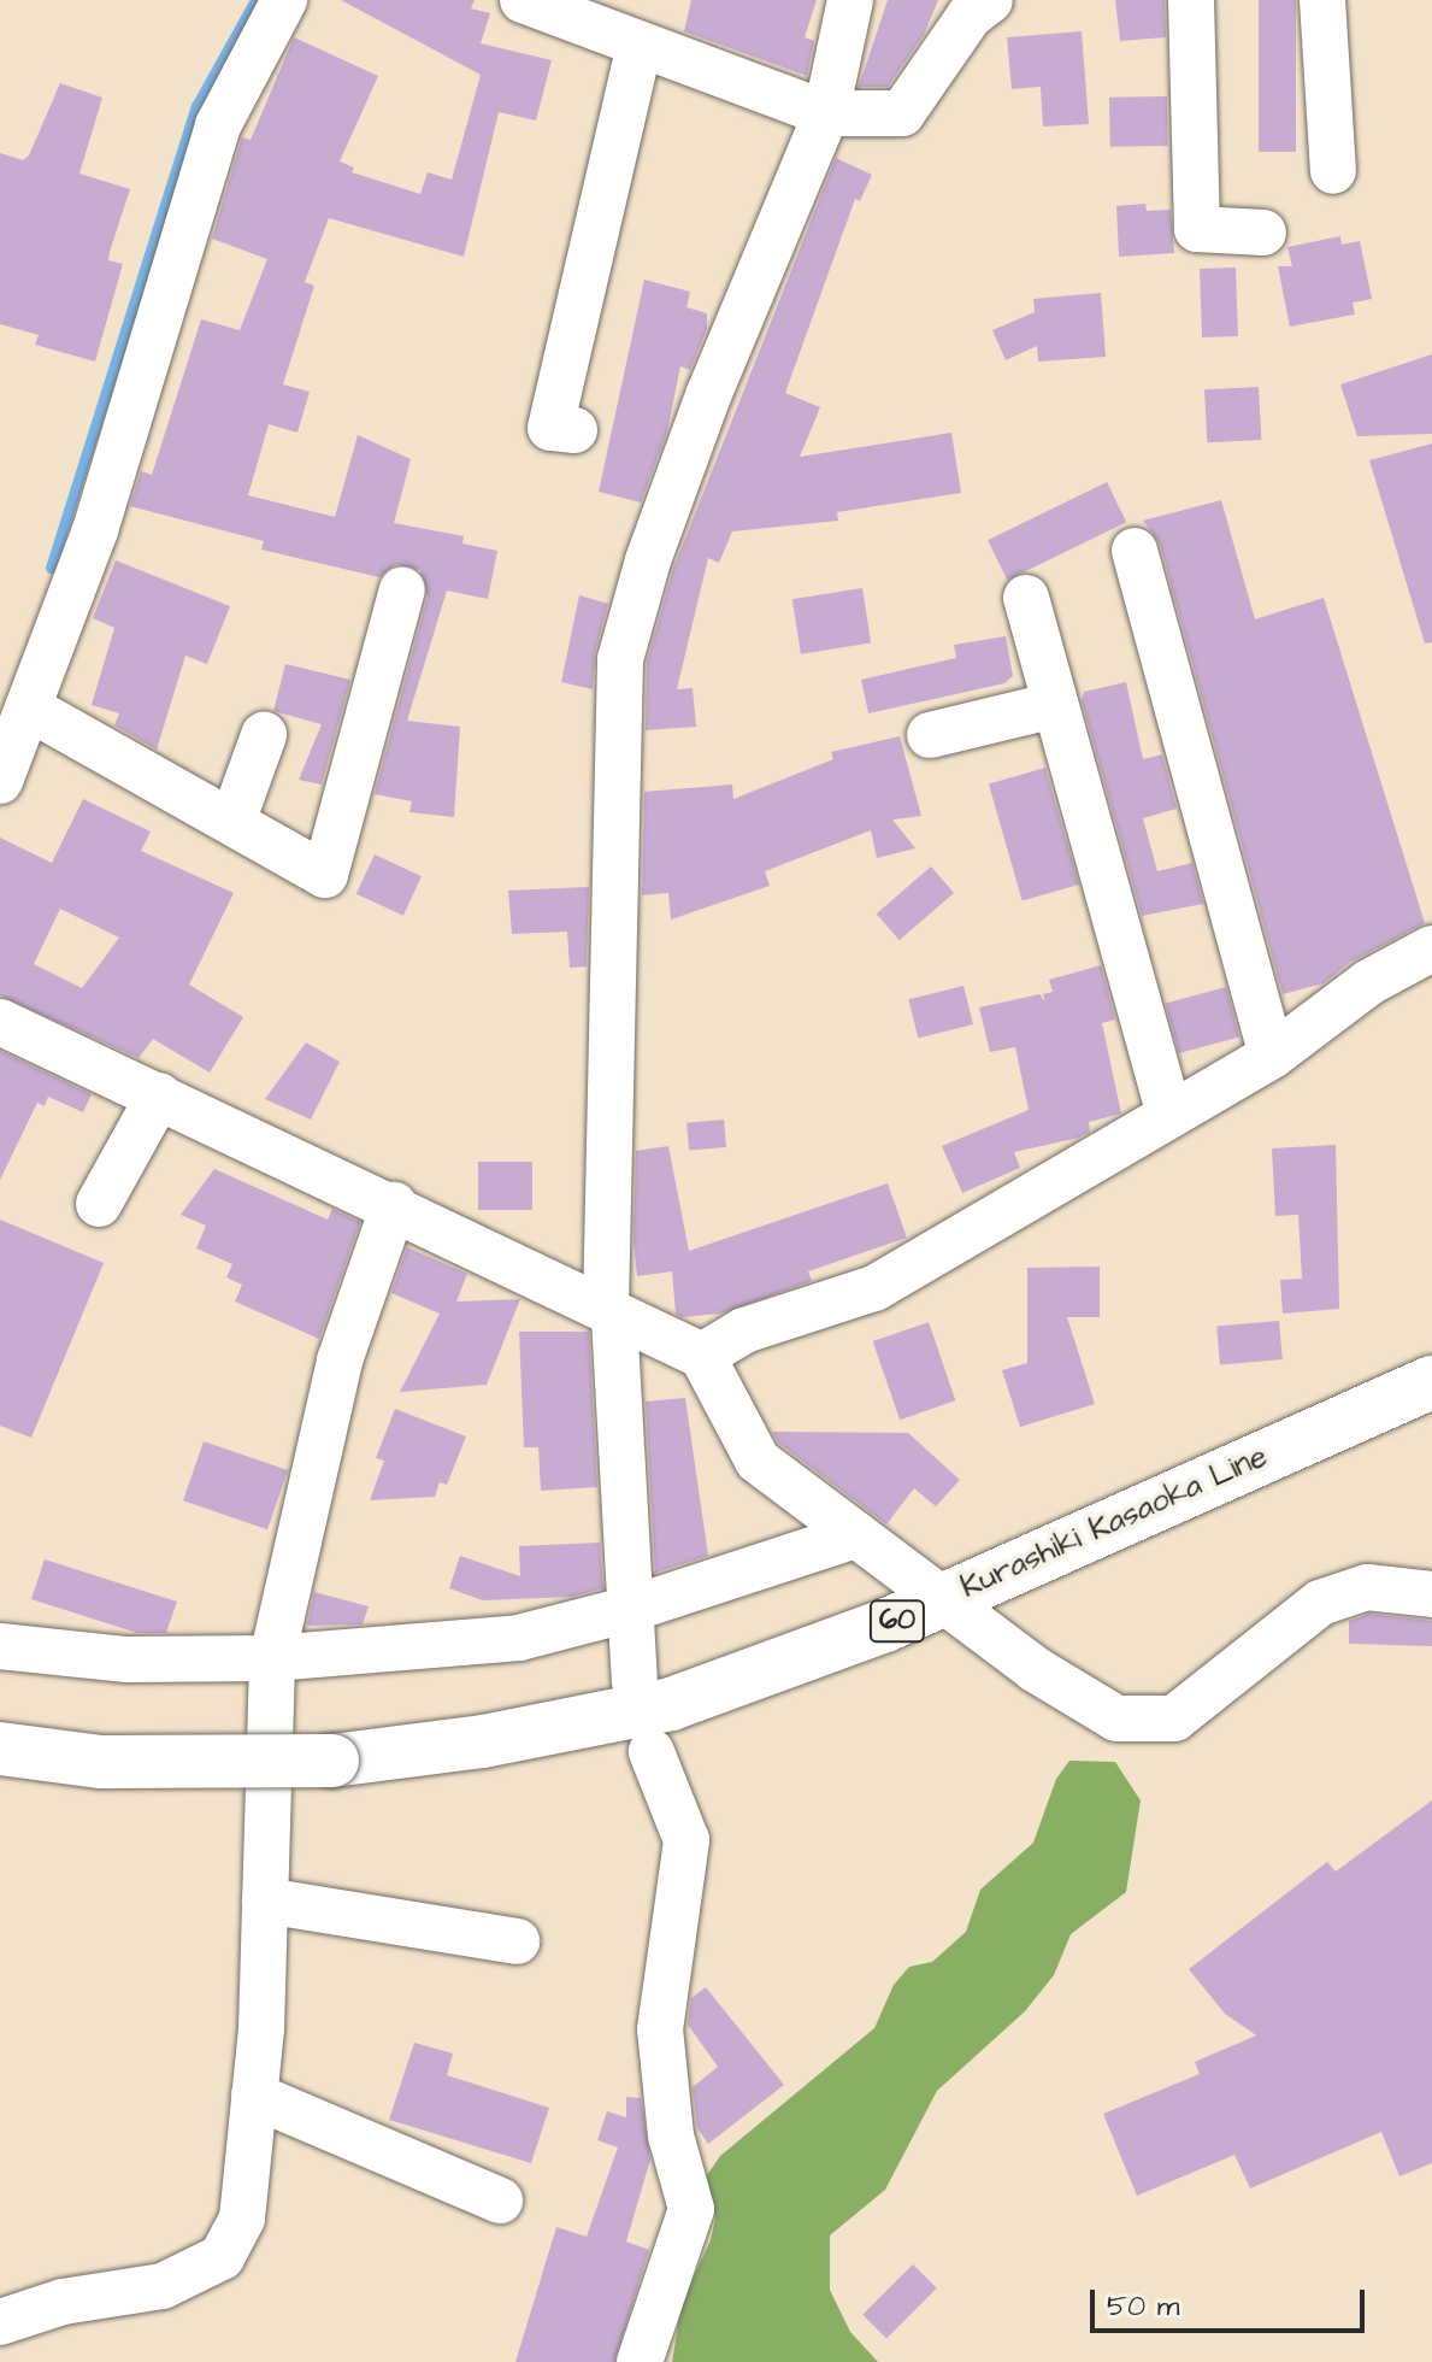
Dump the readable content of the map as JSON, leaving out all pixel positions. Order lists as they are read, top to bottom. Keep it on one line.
{"streets":{"main road":["Kurashiki Kasaoka Line","60"]},"scale_bar":"50 m"}
